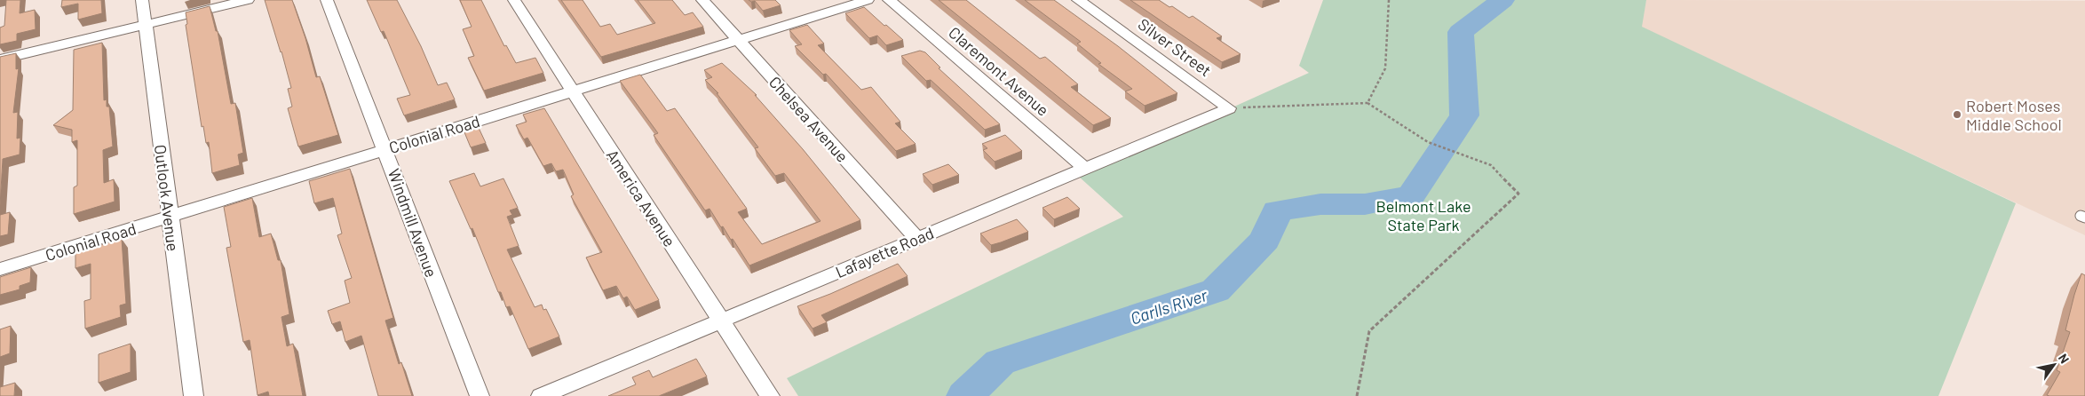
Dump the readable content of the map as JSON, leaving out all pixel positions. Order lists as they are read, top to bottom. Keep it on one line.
{"streets":{"street":["Silver Street","Claremont Avenue","Chelsea Avenue","Colonial Road","Outlook Avenue","America Avenue","Windmill Avenue","Lafayette Road"]},"crossings":[["Silver Street","Lafayette Road"],["Claremont Avenue","Lafayette Road"],["Chelsea Avenue","Colonial Road"],["Chelsea Avenue","Lafayette Road"],["Colonial Road","Outlook Avenue"],["Colonial Road","America Avenue"],["Colonial Road","Windmill Avenue"],["America Avenue","Lafayette Road"]],"water":["Carlls River"],"parks":["Belmont Lake State Park"],"places":["Robert Moses Middle School"],"north":"top right"}
